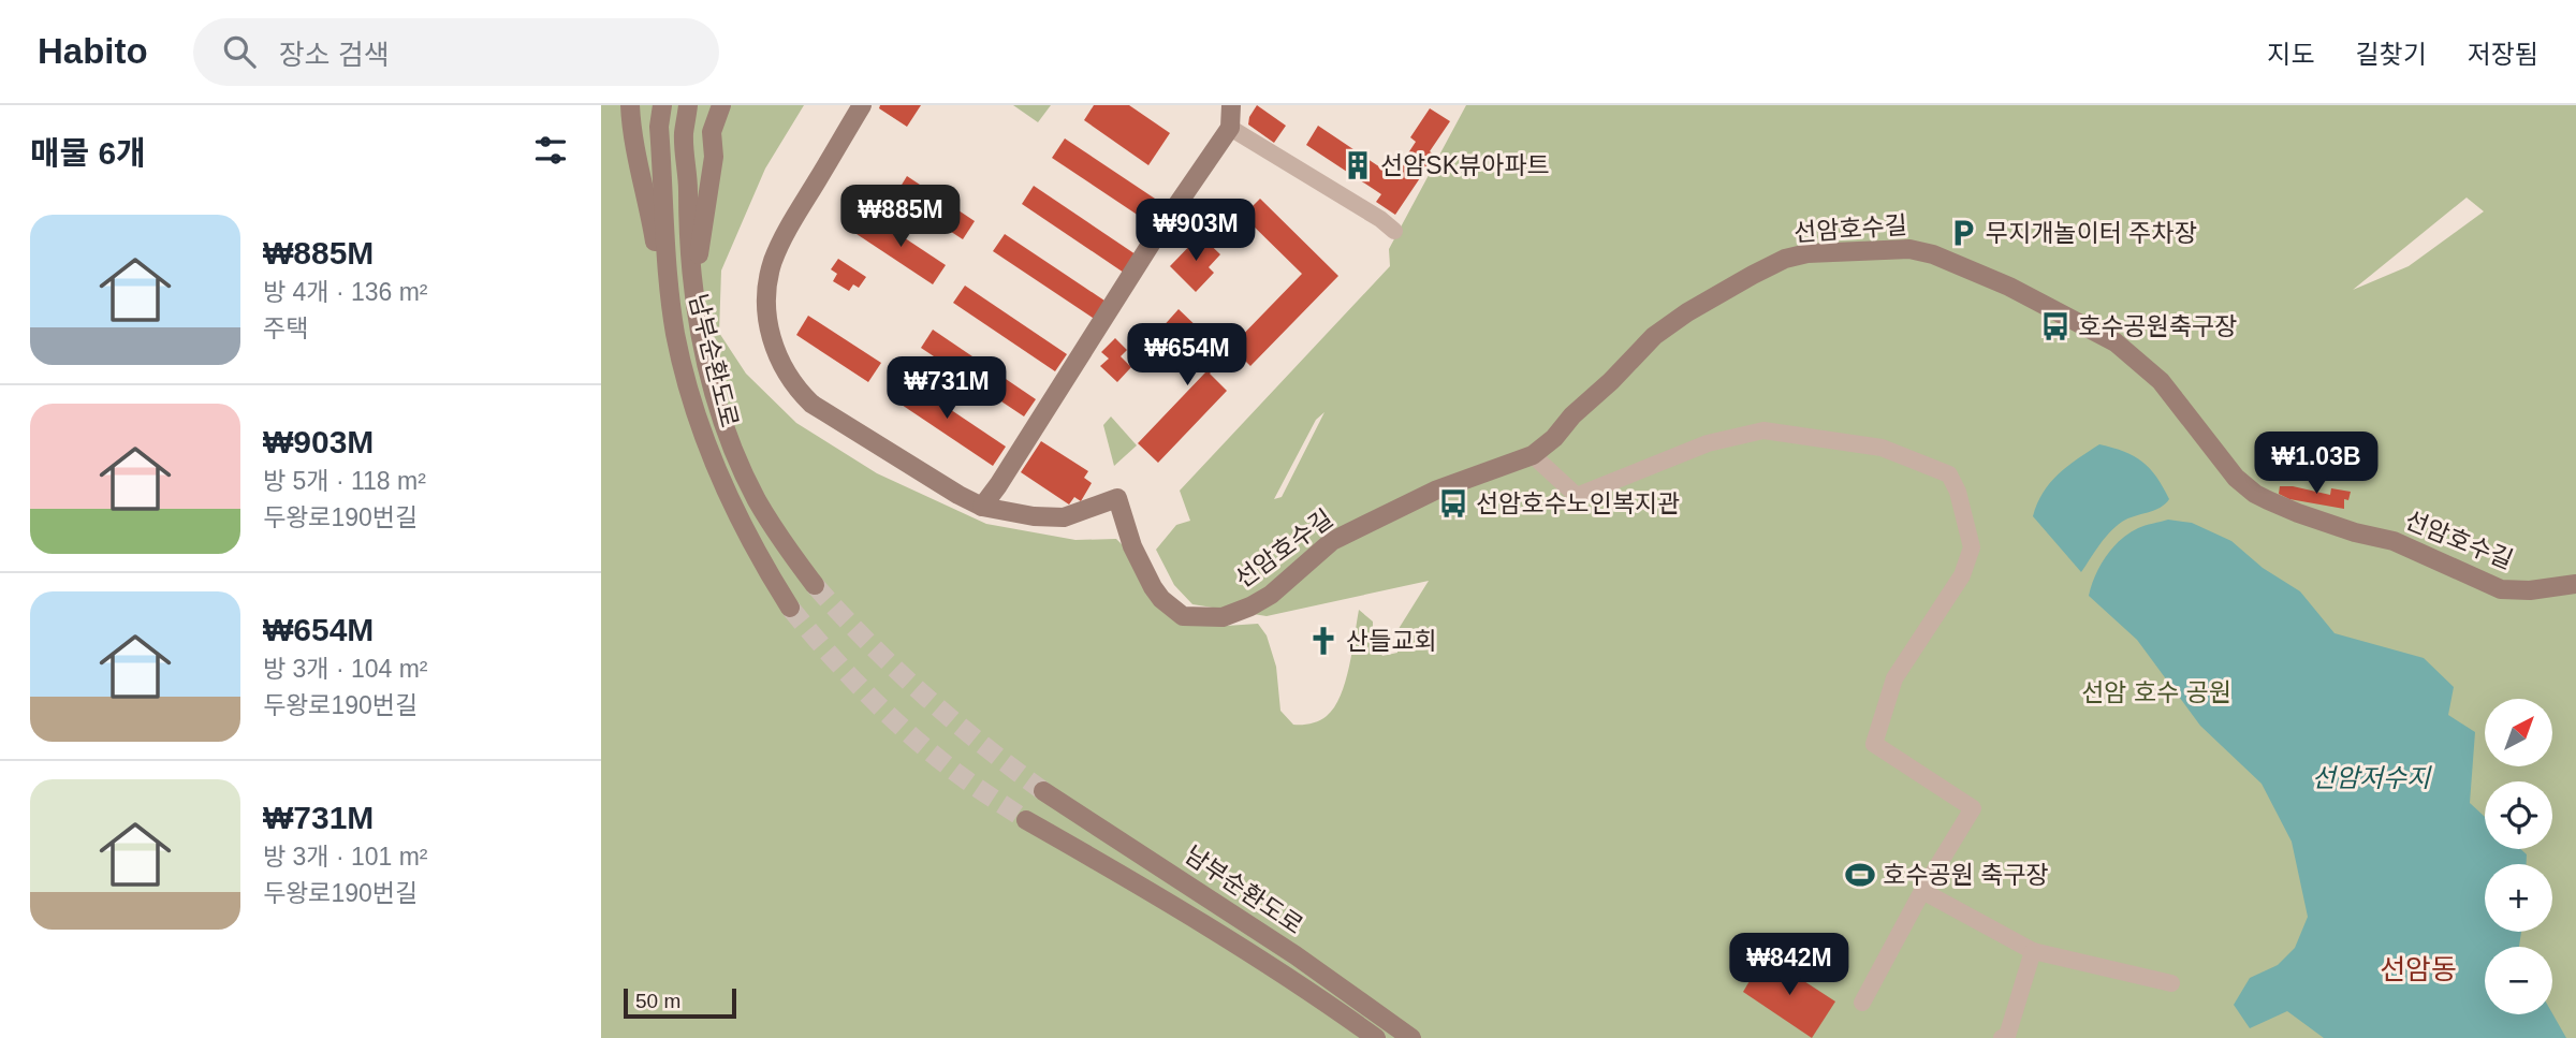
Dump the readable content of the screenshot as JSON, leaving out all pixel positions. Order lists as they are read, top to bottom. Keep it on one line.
{"streets":{"street":["선암호수길","남부순환도로"]},"districts":["선암동"],"water":["선암저수지"],"parks":["선암 호수 공원"],"places":{"building":["선암SK뷰아파트"],"parking":["무지개놀이터 주차장"],"bus stop":["호수공원축구장","선암호수노인복지관"],"church":["산들교회"],"sports":["호수공원 축구장"]},"scale_bar":"50 m","north":"top right","page":{"header":"Habito","search":"장소 검색","nav":["지도","길찾기","저장됨"],"heading":"매물 6개","price":["₩885M","₩903M","₩654M","₩731M","₩1.03B","₩842M"],"list":[{"name":"₩885M","note":"방 4개 · 136 m² · 주택"},{"name":"₩903M","note":"방 5개 · 118 m² · 두왕로190번길"},{"name":"₩654M","note":"방 3개 · 104 m² · 두왕로190번길"},{"name":"₩731M","note":"방 3개 · 101 m² · 두왕로190번길"}],"map_buttons":["+","−"],"scale":"50 m"}}
